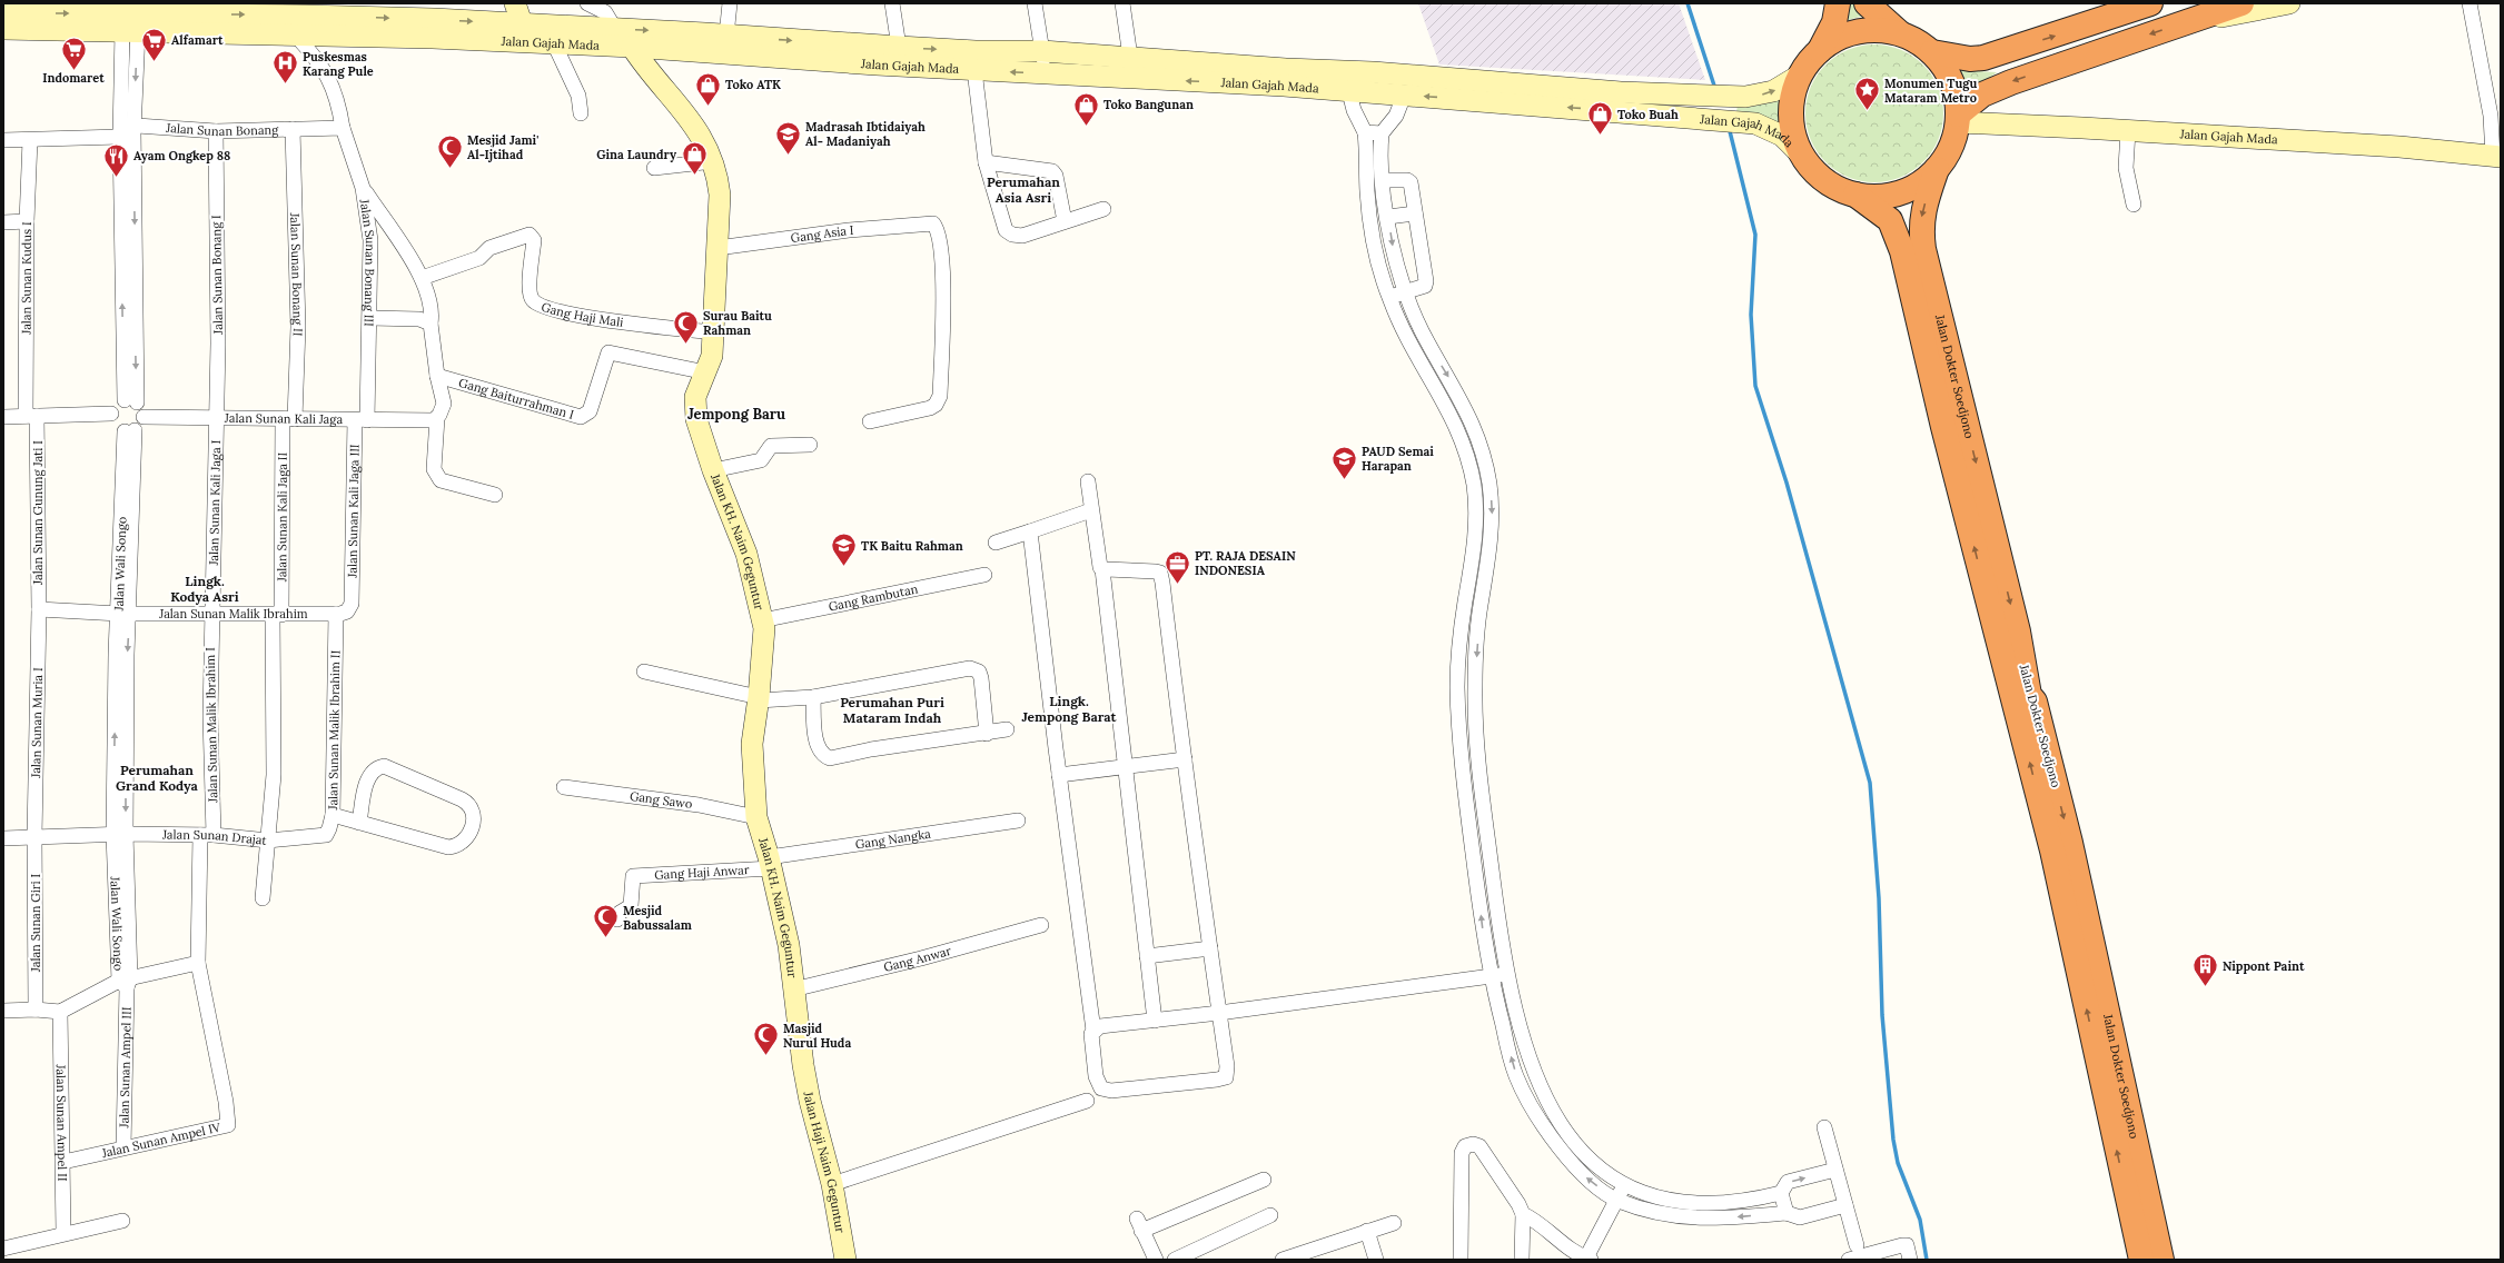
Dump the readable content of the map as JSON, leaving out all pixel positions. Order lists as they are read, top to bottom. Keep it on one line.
{"streets":{"highway":["Jalan Dokter Soedjono"],"main road":["Jalan Gajah Mada","Jalan KH. Naim Geguntur","Jalan Haji Naim Geguntur"],"street":["Jalan Sunan Bonang","Gang Asia I","Jalan Sunan Bonang III","Jalan Sunan Bonang I","Jalan Sunan Bonang II","Jalan Sunan Kudus I","Gang Haji Mali","Gang Baiturrahman I","Jalan Sunan Kali Jaga","Jalan Sunan Kali Jaga I","Jalan Sunan Kali Jaga III","Jalan Sunan Gunung Jati I","Jalan Sunan Kali Jaga II","Jalan Wali Songo","Gang Rambutan","Jalan Sunan Malik Ibrahim","Jalan Sunan Muria I","Jalan Sunan Malik Ibrahim I","Jalan Sunan Malik Ibrahim II","Gang Sawo","Jalan Sunan Drajat","Gang Nangka","Gang Haji Anwar","Jalan Sunan Giri I","Gang Anwar","Jalan Sunan Ampel III","Jalan Sunan Ampel II","Jalan Sunan Ampel IV"]},"crossings":[["Jalan Gajah Mada","Jalan Sunan Bonang III"],["Jalan Gajah Mada","Jalan KH. Naim Geguntur"],["Jalan Sunan Bonang","Jalan Sunan Bonang III"],["Jalan Sunan Bonang","Jalan Sunan Bonang I"],["Jalan Sunan Bonang","Jalan Sunan Bonang II"],["Jalan Sunan Bonang","Jalan Sunan Kudus I"],["Gang Asia I","Jalan KH. Naim Geguntur"],["Jalan Sunan Bonang III","Jalan Sunan Kali Jaga"],["Jalan Sunan Bonang III","Jalan Sunan Kali Jaga III"],["Jalan Sunan Bonang I","Jalan Sunan Kali Jaga"],["Jalan Sunan Bonang I","Jalan Sunan Kali Jaga I"],["Jalan Sunan Bonang II","Jalan Sunan Kali Jaga"],["Jalan Sunan Bonang II","Jalan Sunan Kali Jaga II"],["Jalan Sunan Kudus I","Jalan Sunan Gunung Jati I"],["Gang Haji Mali","Jalan KH. Naim Geguntur"],["Gang Baiturrahman I","Jalan KH. Naim Geguntur"],["Jalan Sunan Kali Jaga","Jalan Sunan Kali Jaga I"],["Jalan Sunan Kali Jaga","Jalan Sunan Kali Jaga III"],["Jalan Sunan Kali Jaga","Jalan Sunan Kali Jaga II"],["Jalan Sunan Kali Jaga","Jalan Wali Songo"],["Jalan Sunan Kali Jaga I","Jalan Sunan Malik Ibrahim"],["Jalan Sunan Kali Jaga I","Jalan Sunan Malik Ibrahim I"],["Jalan Sunan Kali Jaga III","Jalan Sunan Malik Ibrahim"],["Jalan Sunan Kali Jaga III","Jalan Sunan Malik Ibrahim II"],["Jalan Sunan Gunung Jati I","Jalan Sunan Malik Ibrahim"],["Jalan Sunan Gunung Jati I","Jalan Sunan Muria I"],["Jalan Sunan Kali Jaga II","Jalan Sunan Malik Ibrahim"],["Jalan KH. Naim Geguntur","Gang Rambutan"],["Jalan KH. Naim Geguntur","Gang Sawo"],["Jalan KH. Naim Geguntur","Gang Nangka"],["Jalan KH. Naim Geguntur","Gang Haji Anwar"],["Jalan KH. Naim Geguntur","Gang Anwar"],["Jalan KH. Naim Geguntur","Jalan Haji Naim Geguntur"],["Jalan Wali Songo","Jalan Sunan Malik Ibrahim"],["Jalan Wali Songo","Jalan Sunan Drajat"],["Jalan Wali Songo","Jalan Sunan Ampel III"],["Jalan Sunan Malik Ibrahim","Jalan Sunan Muria I"],["Jalan Sunan Malik Ibrahim","Jalan Sunan Malik Ibrahim I"],["Jalan Sunan Malik Ibrahim","Jalan Sunan Malik Ibrahim II"],["Jalan Sunan Muria I","Jalan Sunan Drajat"],["Jalan Sunan Muria I","Jalan Sunan Giri I"],["Jalan Sunan Malik Ibrahim I","Jalan Sunan Drajat"],["Jalan Sunan Malik Ibrahim I","Jalan Sunan Ampel IV"],["Jalan Sunan Malik Ibrahim II","Jalan Sunan Drajat"],["Jalan Sunan Drajat","Jalan Sunan Giri I"],["Gang Nangka","Gang Haji Anwar"],["Jalan Sunan Ampel III","Jalan Sunan Ampel IV"],["Jalan Sunan Ampel II","Jalan Sunan Ampel IV"]],"districts":["Perumahan Asia Asri","Jempong Baru","Lingk. Kodya Asri","Lingk. Jempong Barat","Perumahan Puri Mataram Indah","Perumahan Grand Kodya"],"places":{"supermarket":["Alfamart","Indomaret"],"hospital":["Puskesmas Karang Pule"],"shop":["Toko ATK","Toko Bangunan","Toko Buah","Gina Laundry"],"place":["Monumen Tugu Mataram Metro"],"school or university":["Madrasah Ibtidaiyah Al- Madaniyah","PAUD Semai Harapan","TK Baitu Rahman"],"mosque":["Mesjid Jami' Al-Ijtihad","Surau Baitu Rahman","Mesjid Babussalam","Masjid Nurul Huda"],"restaurant":["Ayam Ongkep 88"],"office":["PT. RAJA DESAIN INDONESIA"],"building":["Nippont Paint"]}}
